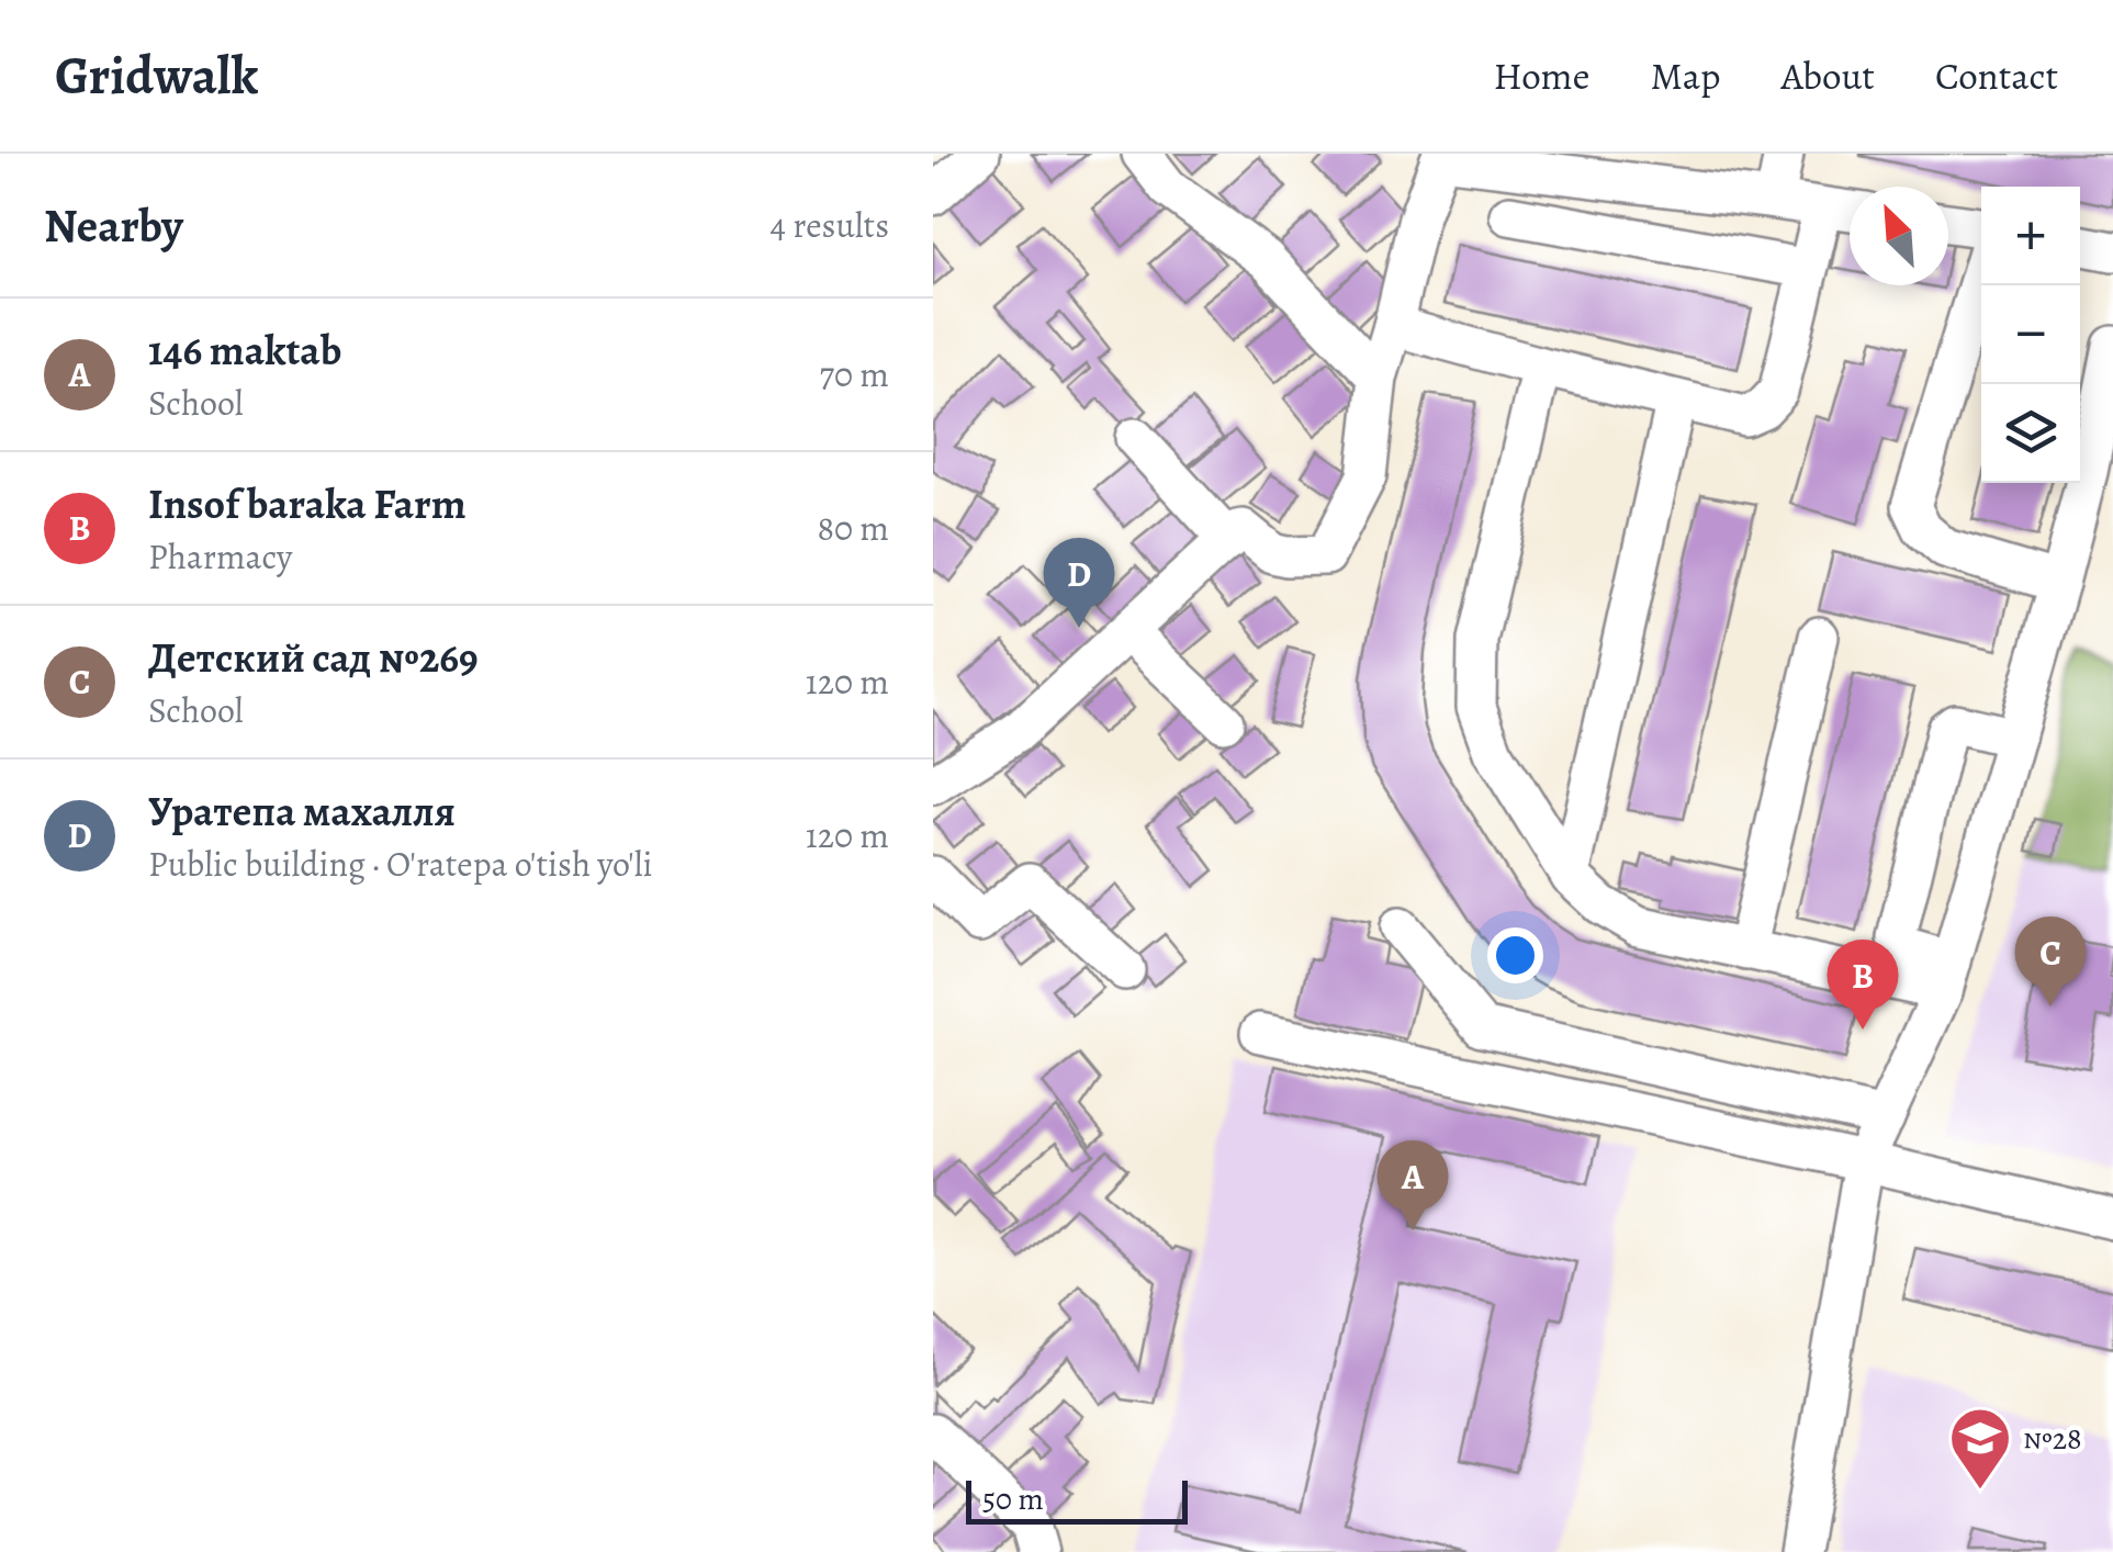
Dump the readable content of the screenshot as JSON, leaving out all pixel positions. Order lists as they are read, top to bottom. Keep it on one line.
{"places":{"school or university":["№28"]},"scale_bar":"50 m","north":"top left","page":{"header":"Gridwalk","nav":["Home","Map","About","Contact"],"heading":["Nearby","4 results"],"map_buttons":["+","−"],"list":[{"mark":"A","name":"146 maktab","note":"School","value":"70 m"},{"mark":"B","name":"Insof baraka Farm","note":"Pharmacy","value":"80 m"},{"mark":"C","name":"Детский сад №269","note":"School","value":"120 m"},{"mark":"D","name":"Уратепа махалля","note":"Public building · O'ratepa o'tish yo'li","value":"120 m"}],"pins":["D","C","B","A"],"scale":"50 m"}}
